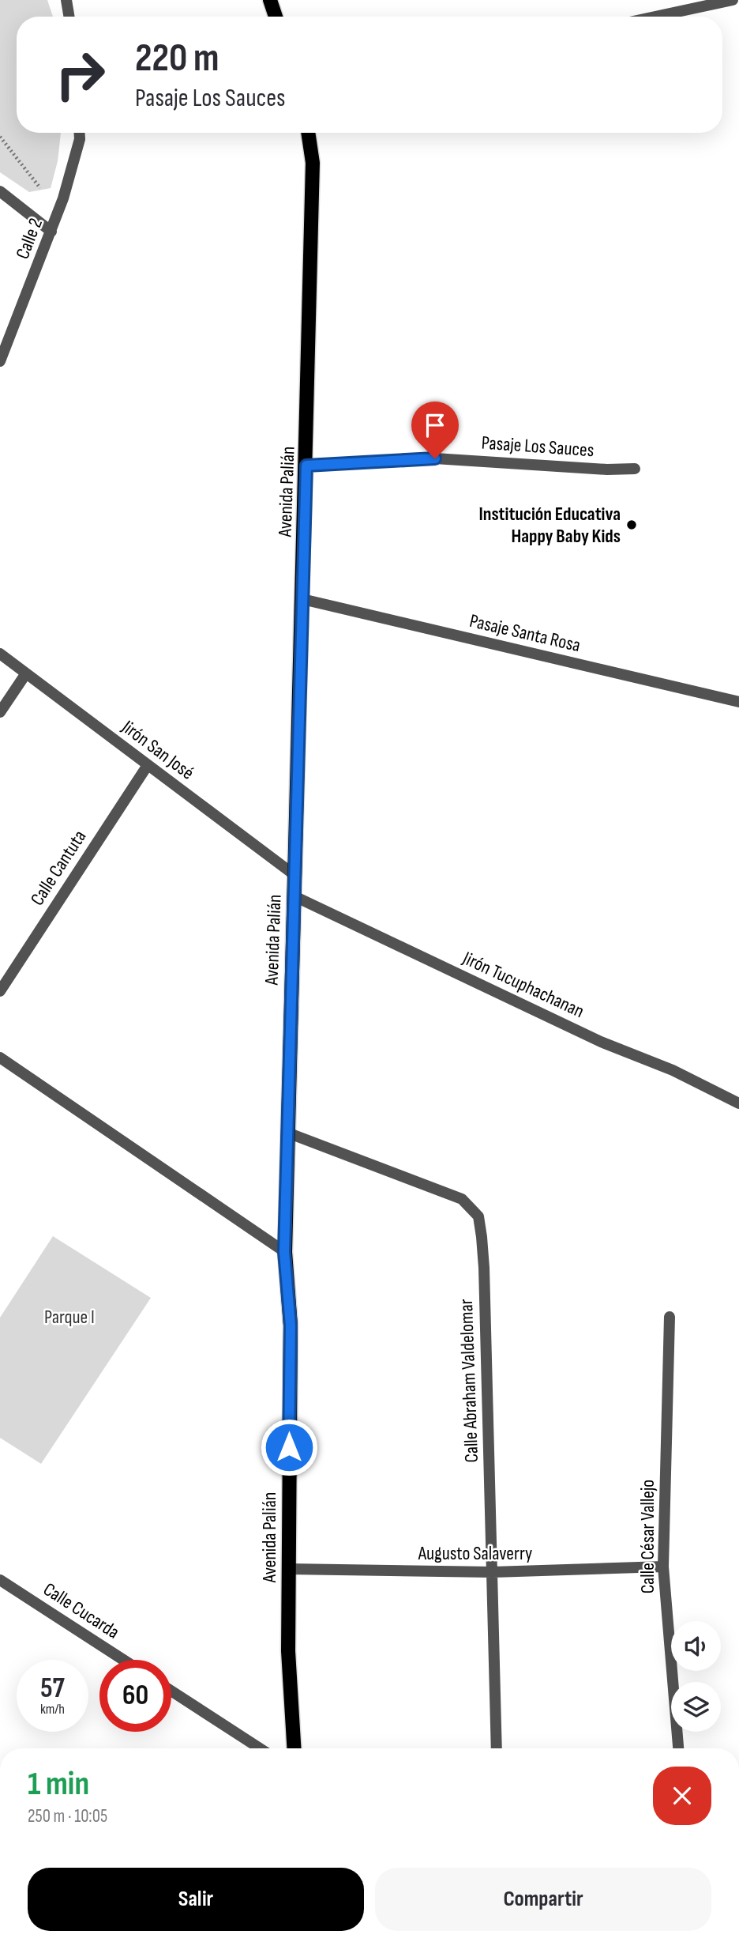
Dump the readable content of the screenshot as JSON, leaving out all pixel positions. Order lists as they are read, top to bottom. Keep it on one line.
{"streets":{"main road":["Avenida Palián"],"street":["Calle 2","Pasaje Los Sauces","Pasaje Santa Rosa","Jirón San José","Calle Cantuta","Jirón Tucuphachanan","Calle Abraham Valdelomar","Calle César Vallejo","Augusto Salaverry","Calle Cucarda"]},"crossings":[["Pasaje Los Sauces","Avenida Palián"],["Avenida Palián","Pasaje Santa Rosa"],["Avenida Palián","Jirón San José"],["Avenida Palián","Jirón Tucuphachanan"],["Avenida Palián","Calle Abraham Valdelomar"],["Avenida Palián","Augusto Salaverry"],["Jirón San José","Calle Cantuta"],["Calle Abraham Valdelomar","Augusto Salaverry"],["Calle César Vallejo","Augusto Salaverry"]],"parks":["Parque I"],"places":["Institución Educativa Happy Baby Kids"],"page":{"turn":["220 m","Pasaje Los Sauces"],"speed":"57 km/h","limit":"60","heading":["1 min","250 m · 10:05"],"buttons":["Salir","Compartir"]}}
